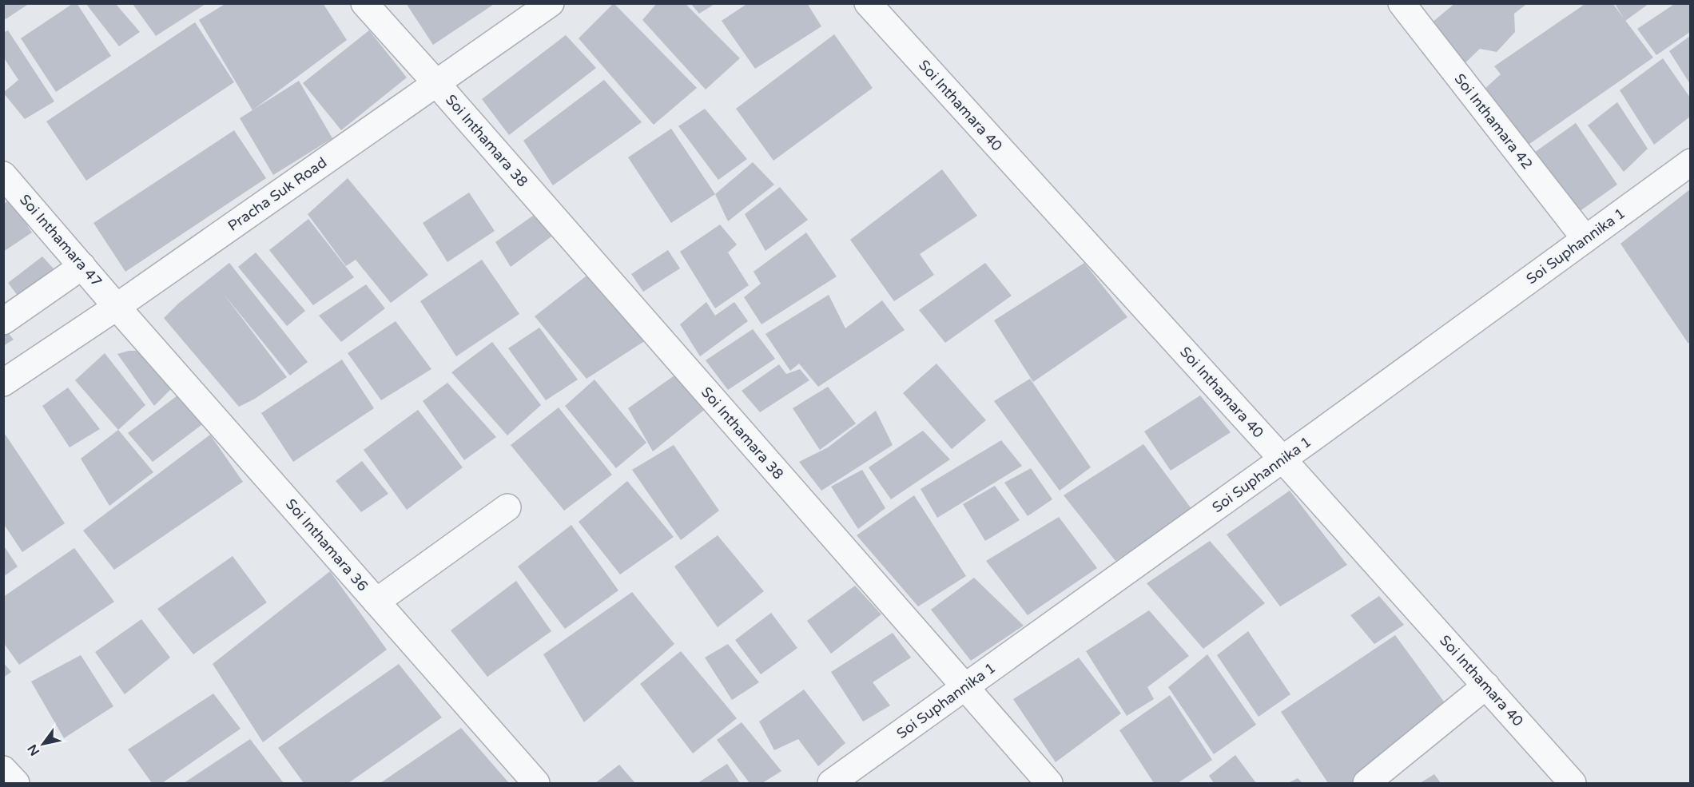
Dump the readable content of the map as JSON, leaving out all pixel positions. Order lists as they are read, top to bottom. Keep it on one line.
{"streets":{"street":["Soi Inthamara 40","Soi Inthamara 42","Soi Inthamara 38","Pracha Suk Road","Soi Inthamara 47","Soi Suphannika 1","Soi Inthamara 36"]},"crossings":[["Soi Inthamara 40","Soi Suphannika 1"],["Soi Inthamara 42","Soi Suphannika 1"],["Soi Inthamara 38","Pracha Suk Road"],["Soi Inthamara 38","Soi Suphannika 1"],["Pracha Suk Road","Soi Inthamara 47"],["Pracha Suk Road","Soi Inthamara 36"],["Soi Inthamara 47","Soi Inthamara 36"]],"north":"bottom left"}
